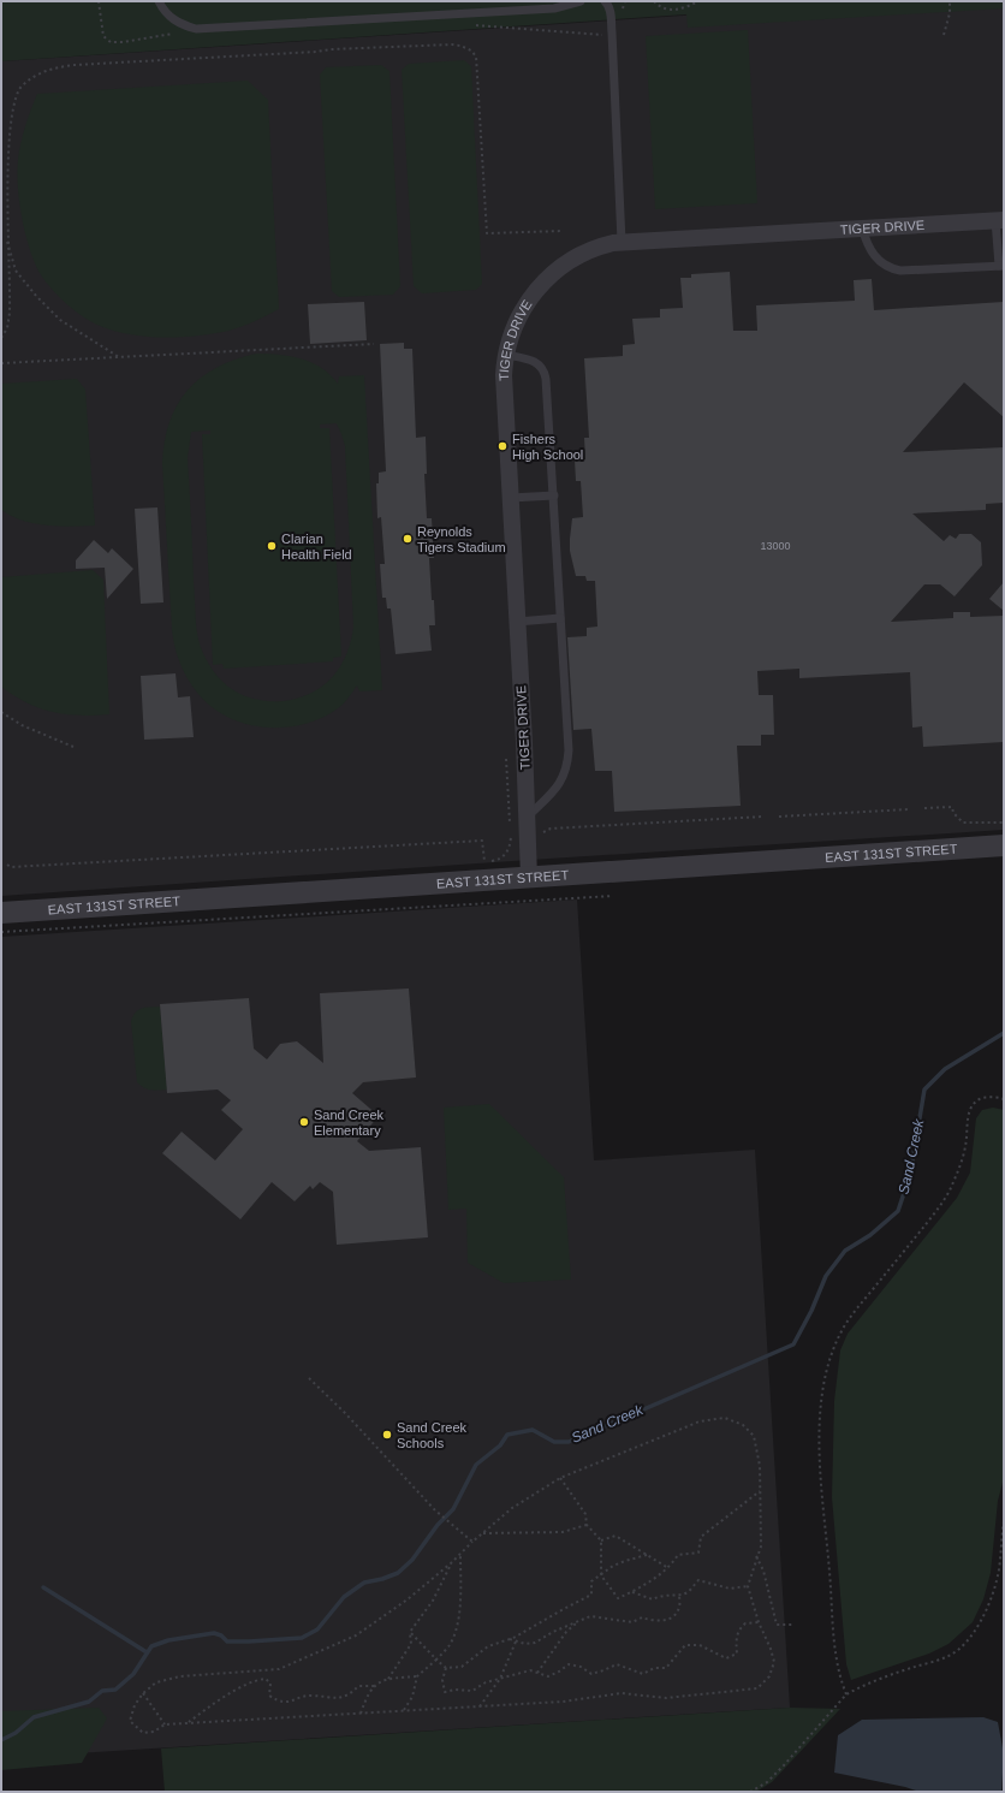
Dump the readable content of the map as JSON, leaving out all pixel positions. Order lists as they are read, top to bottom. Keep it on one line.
{"streets":{"street":["TIGER DRIVE","EAST 131ST STREET"]},"crossings":[["TIGER DRIVE","EAST 131ST STREET"]],"water":["Sand Creek"],"places":["Fishers High School","Reynolds Tigers Stadium","Clarian Health Field","Sand Creek Elementary","Sand Creek Schools"],"house_numbers":["13000"]}
